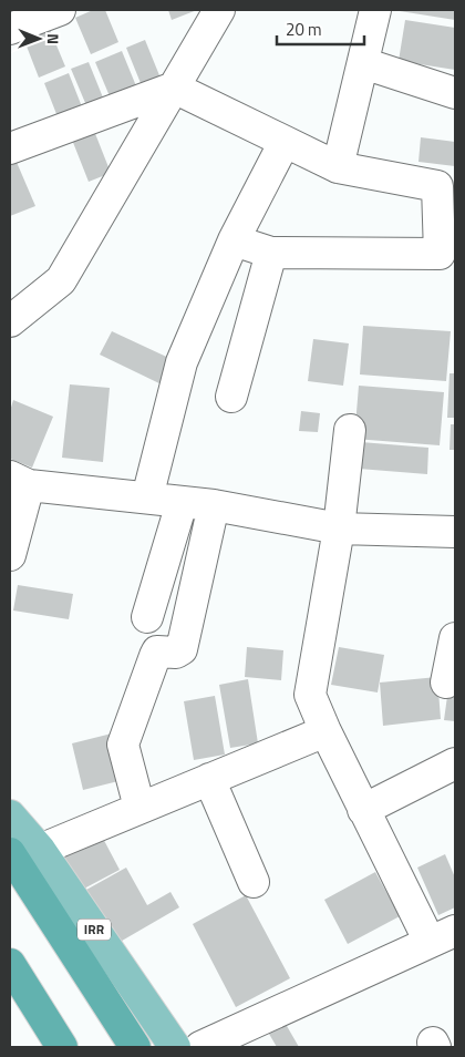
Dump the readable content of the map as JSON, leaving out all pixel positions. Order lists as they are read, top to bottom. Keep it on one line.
{"streets":{"main road":["IRR"]},"scale_bar":"20 m","north":"right"}
